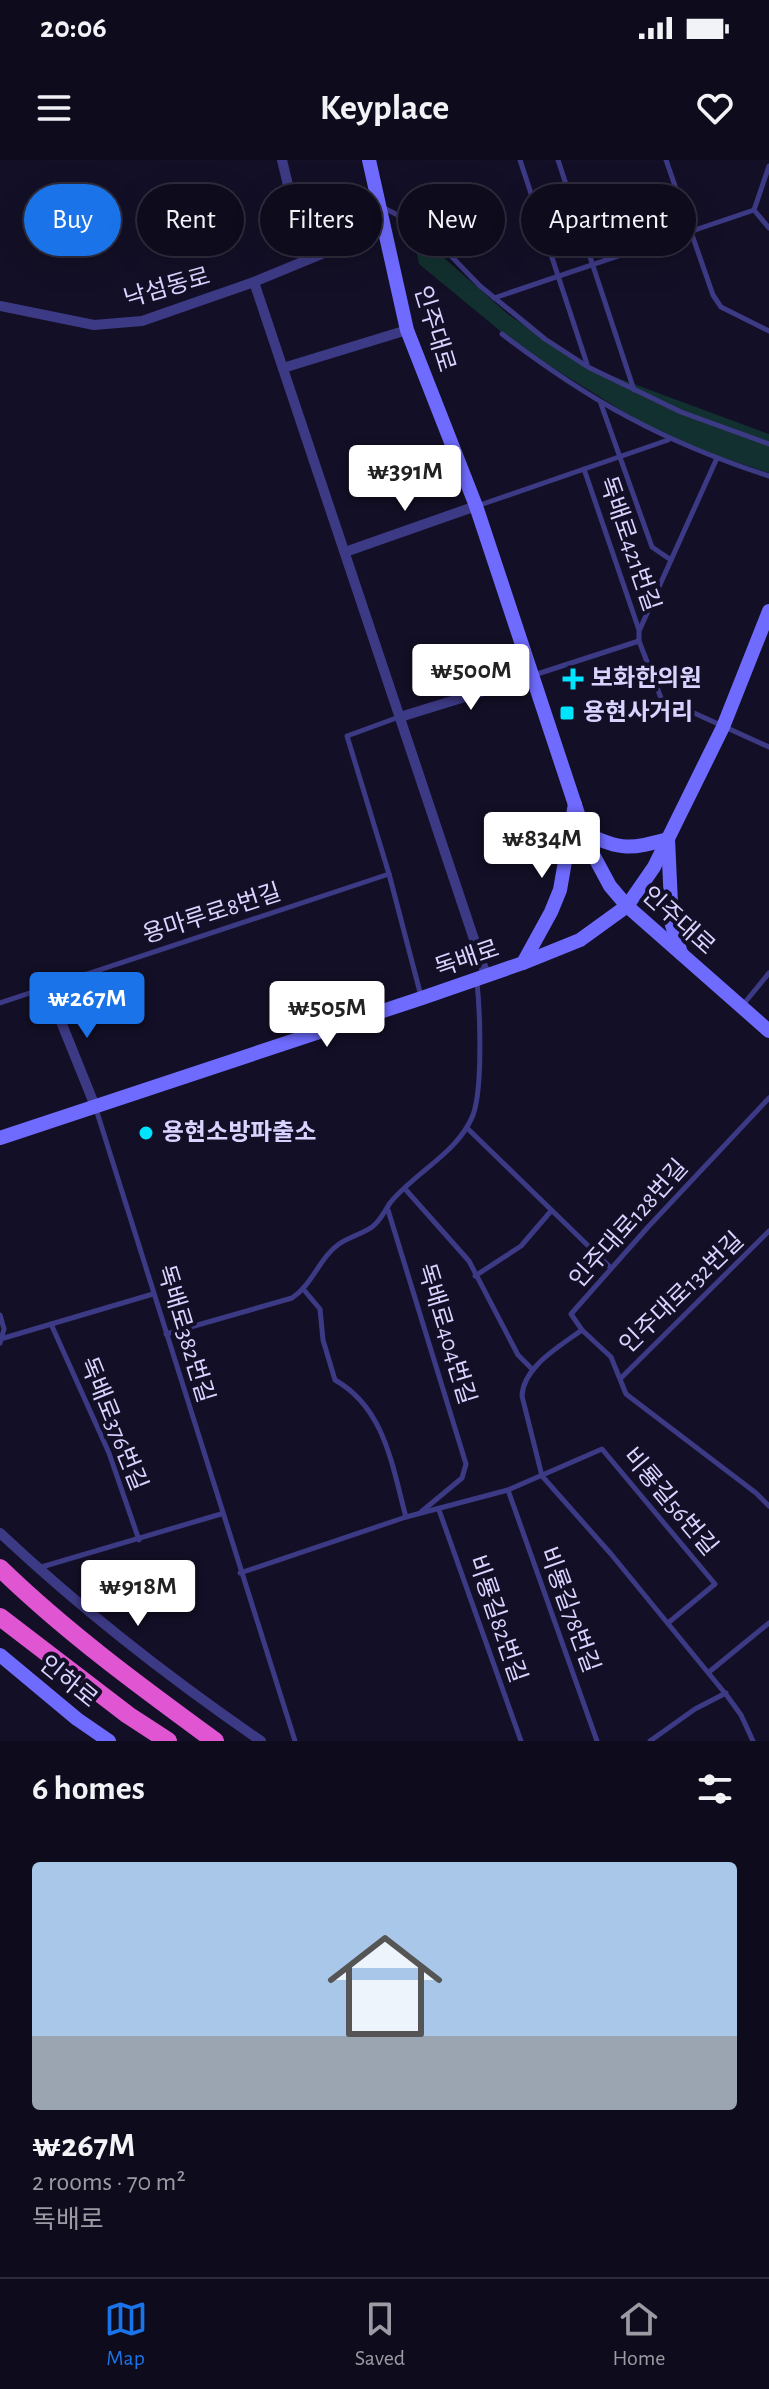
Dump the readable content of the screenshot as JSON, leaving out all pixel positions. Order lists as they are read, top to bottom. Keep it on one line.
{"streets":{"main road":["인주대로","독배로","인하로"],"street":["낙섬동로"],"lane":["독배로421번길","용마루로8번길","인주대로128번길","인주대로132번길","독배로382번길","독배로404번길","독배로376번길","비룡길56번길","비룡길78번길","비룡길82번길"]},"crossings":[["인주대로","독배로"],["독배로421번길","독배로"],["독배로","독배로382번길"]],"places":{"health":["보화한의원"],"transit":["용현사거리"],"other":["용현소방파출소"]},"page":{"status":"20:06","header":"Keyplace","chip":["Buy","Rent","Filters","New","Apartment"],"price":["₩391M","₩500M","₩834M","₩267M","₩505M","₩918M"],"heading":"6 homes","list":[{"name":"₩267M","note":"2 rooms · 70 m² · 독배로"}],"tabs":["Map","Saved","Home"]}}
